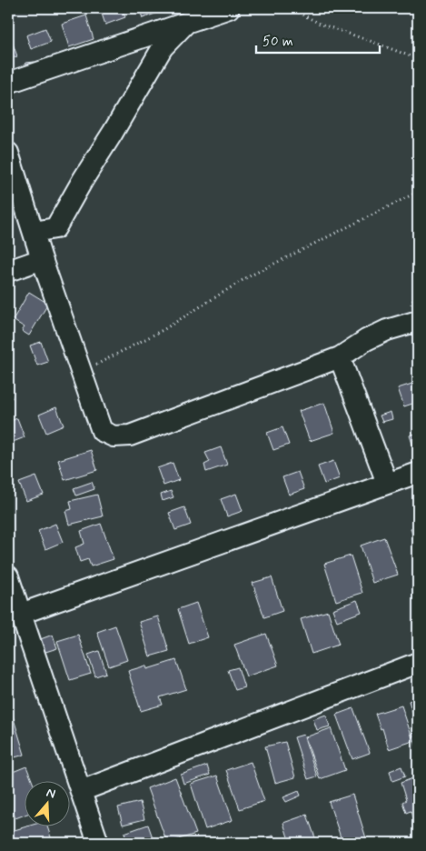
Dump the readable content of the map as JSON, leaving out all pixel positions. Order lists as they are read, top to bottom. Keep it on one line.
{"scale_bar":"50 m","north":"top"}
